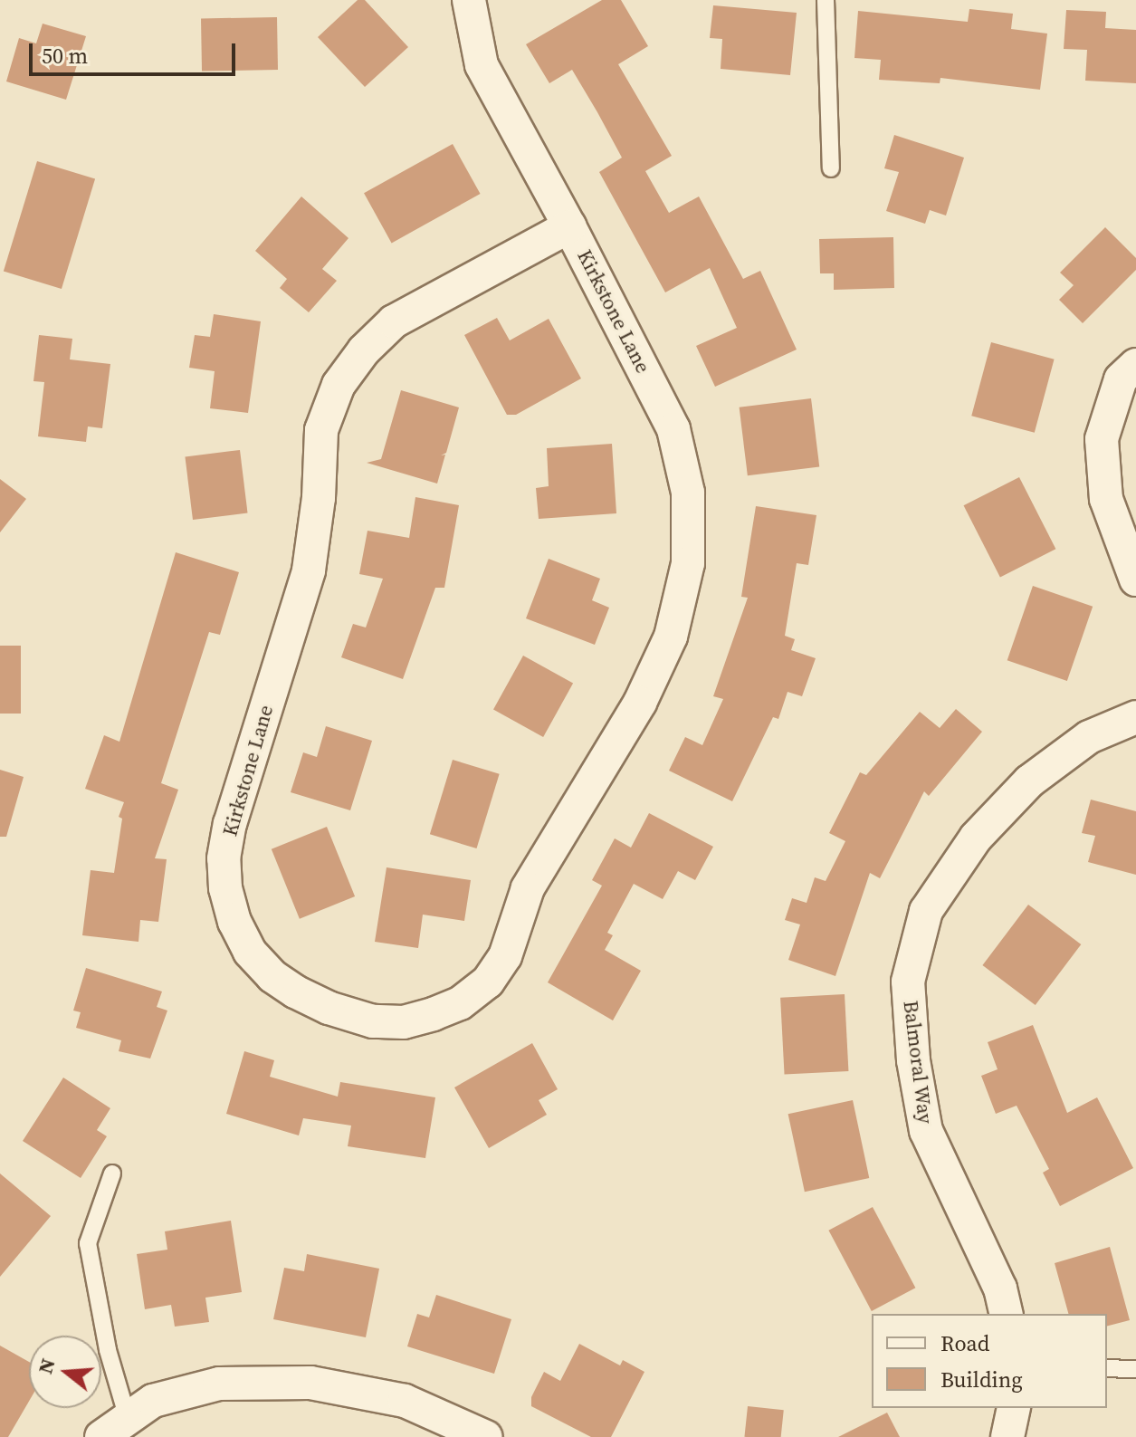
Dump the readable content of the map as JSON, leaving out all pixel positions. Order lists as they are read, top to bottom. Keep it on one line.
{"streets":{"street":["Kirkstone Lane","Balmoral Way"]},"legend":["Road","Building"],"scale_bar":"50 m","north":"left"}
